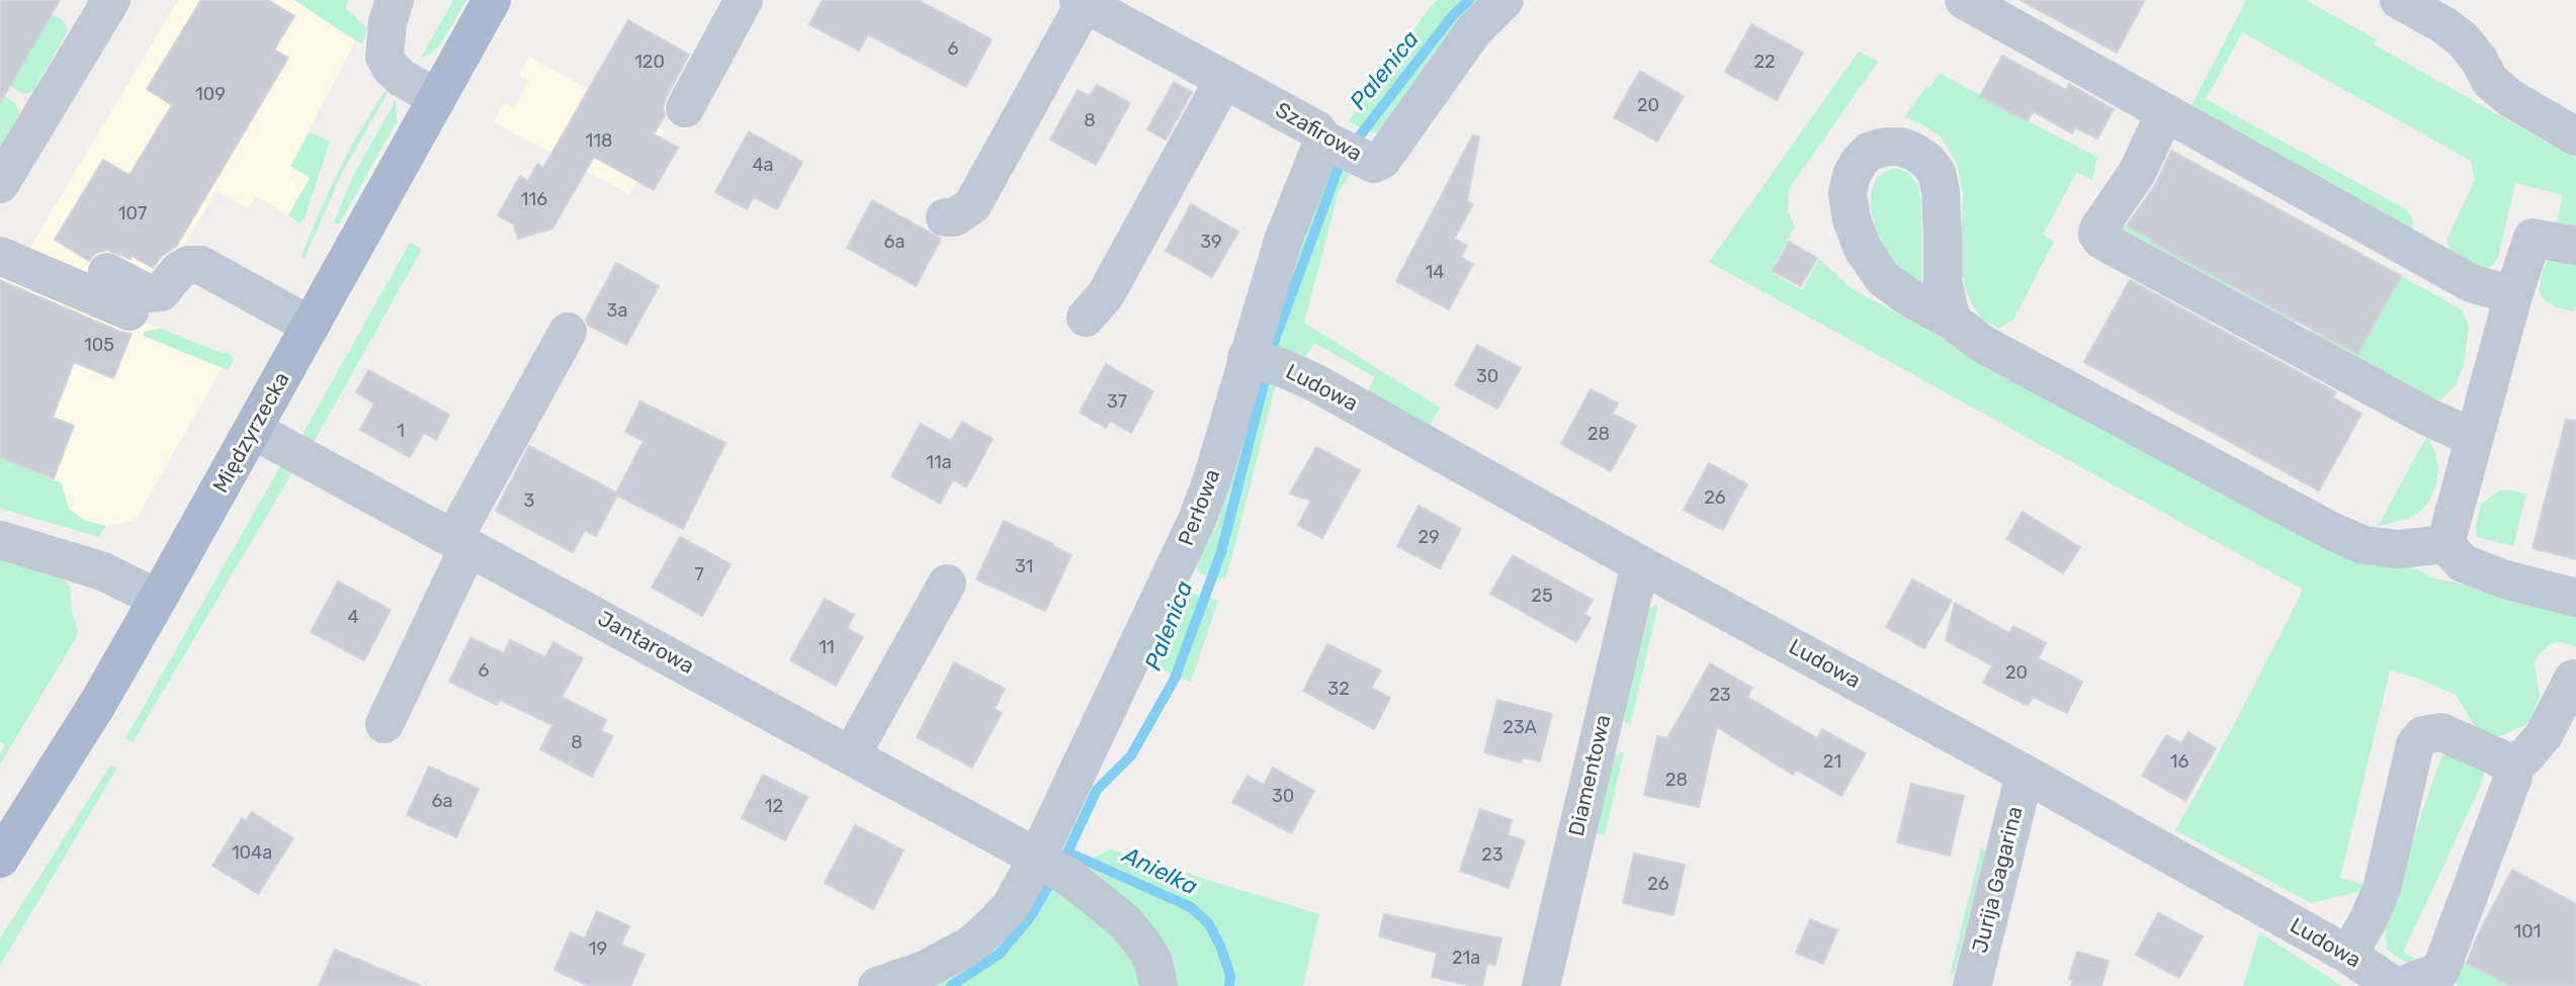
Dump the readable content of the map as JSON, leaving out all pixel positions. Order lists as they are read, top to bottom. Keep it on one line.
{"streets":{"main road":["Międzyrzecka"],"street":["Szafirowa","Ludowa","Perłowa","Jantarowa","Diamentowa","Jurija Gagarina"]},"crossings":[["Szafirowa","Perłowa"],["Ludowa","Perłowa"],["Ludowa","Diamentowa"],["Ludowa","Jurija Gagarina"],["Międzyrzecka","Jantarowa"],["Perłowa","Jantarowa"]],"water":["Palenica","Anielka"],"house_numbers":["6","120","22","109","20","8","118","4a","116","107","6a","39","14","3a","105","30","37","1","28","11a","26","3","29","31","7","25","4","11","6","20","32","23","23A","8","21","16","28","30","6a","12","104a","23","26","101","19","21a"]}
